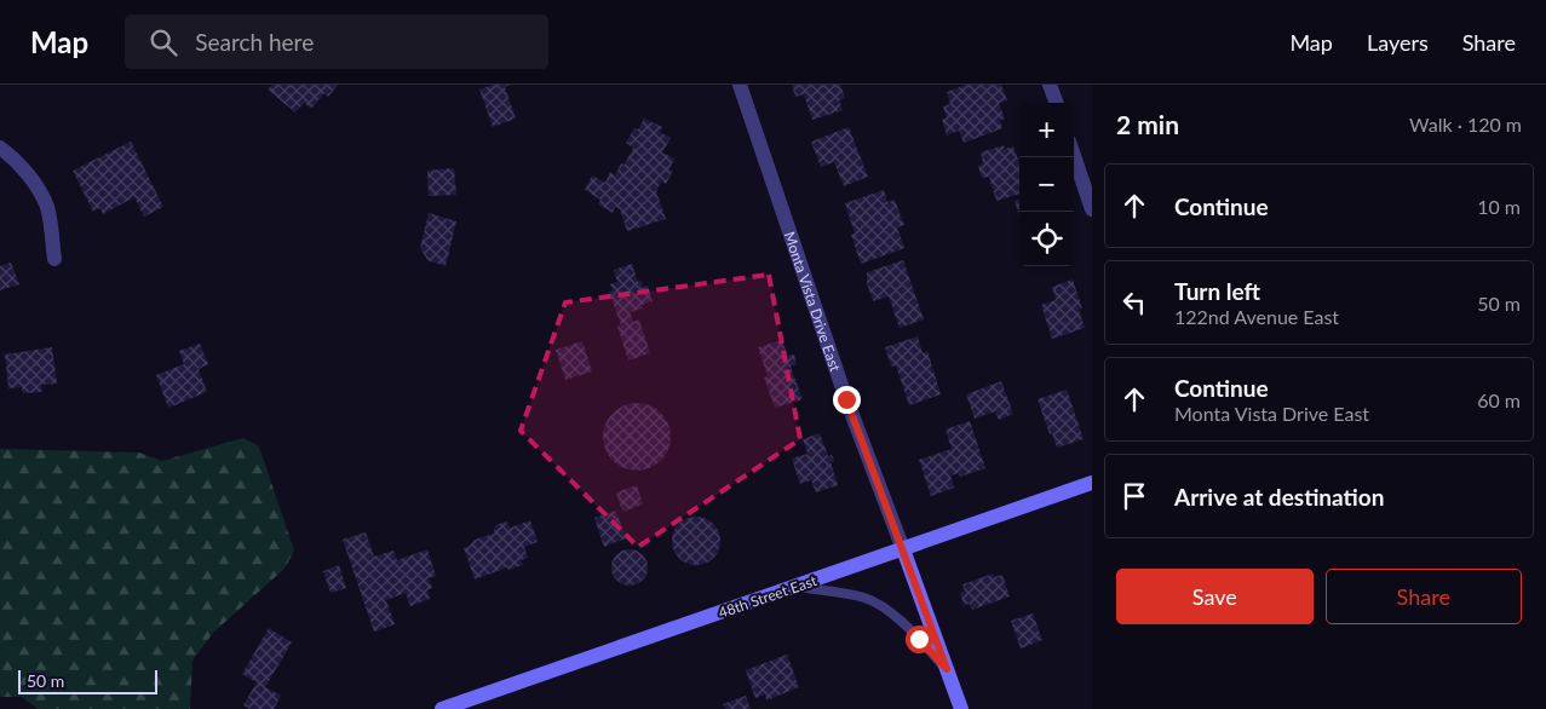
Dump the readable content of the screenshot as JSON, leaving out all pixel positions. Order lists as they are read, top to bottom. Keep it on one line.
{"streets":{"street":["Monta Vista Drive East","48th Street East"]},"crossings":[["Monta Vista Drive East","48th Street East"]],"scale_bar":"50 m","page":{"header":"Map","search":"Search here","nav":["Map","Layers","Share"],"heading":["2 min","Walk · 120 m"],"map_buttons":["+","−"],"list":[["Continue","10 m"],["Turn left","122nd Avenue East","50 m"],["Continue","Monta Vista Drive East","60 m"],"Arrive at destination"],"buttons":["Save","Share"],"scale":"50 m"}}
